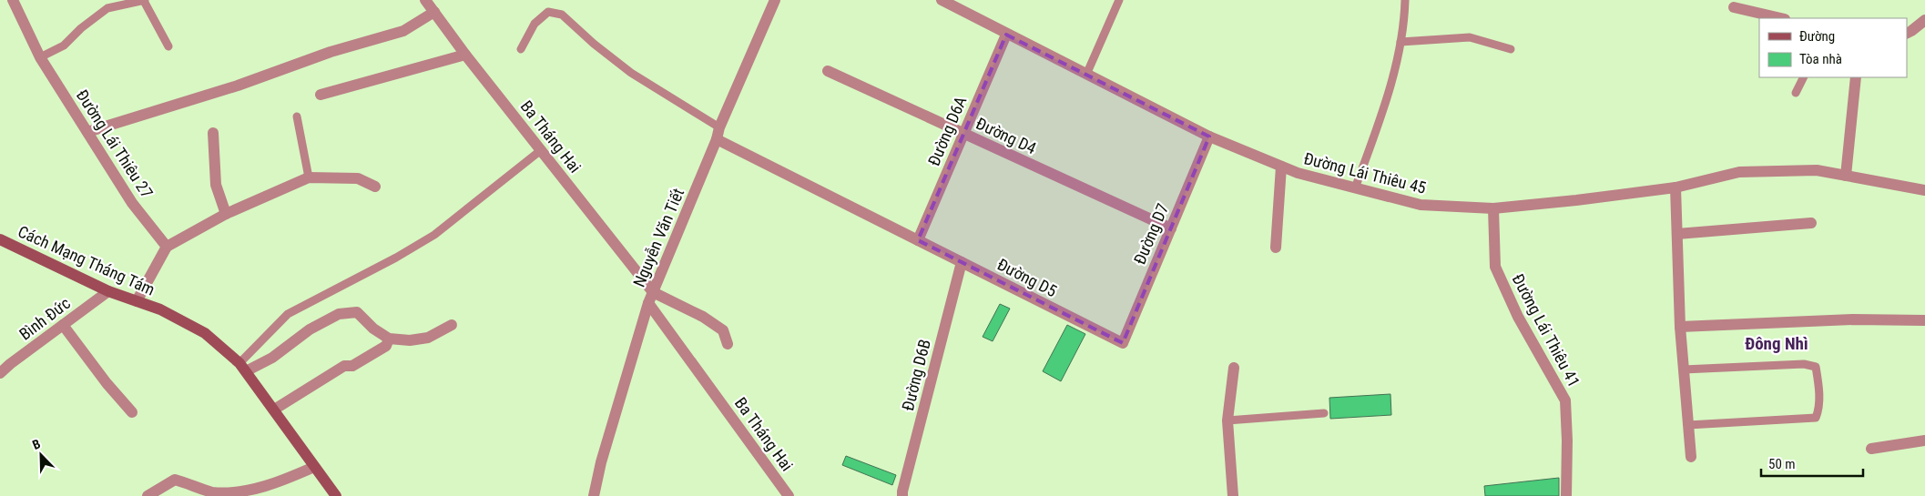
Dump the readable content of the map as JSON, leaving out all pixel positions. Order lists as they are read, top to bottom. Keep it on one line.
{"streets":{"main road":["Cách Mạng Tháng Tám"],"street":["Đường D6A","Đường D4","Ba Tháng Hai","Đường Lái Thiêu 27","Đường Lái Thiêu 45","Đường D7","Nguyễn Văn Tiết","Đường D5","Bình Đức","Đường Lái Thiêu 41","Đường D6B"]},"crossings":[["Đường D6A","Đường D4"],["Đường D6A","Đường Lái Thiêu 45"],["Đường D6A","Đường D5"],["Đường D4","Đường D7"],["Ba Tháng Hai","Nguyễn Văn Tiết"],["Đường Lái Thiêu 45","Đường D7"],["Đường Lái Thiêu 45","Đường Lái Thiêu 41"],["Đường D7","Đường D5"],["Nguyễn Văn Tiết","Đường D5"],["Cách Mạng Tháng Tám","Bình Đức"],["Đường D5","Đường D6B"]],"districts":["Đông Nhì"],"legend":["Đường","Tòa nhà"],"scale_bar":"50 m","north":"top left"}
